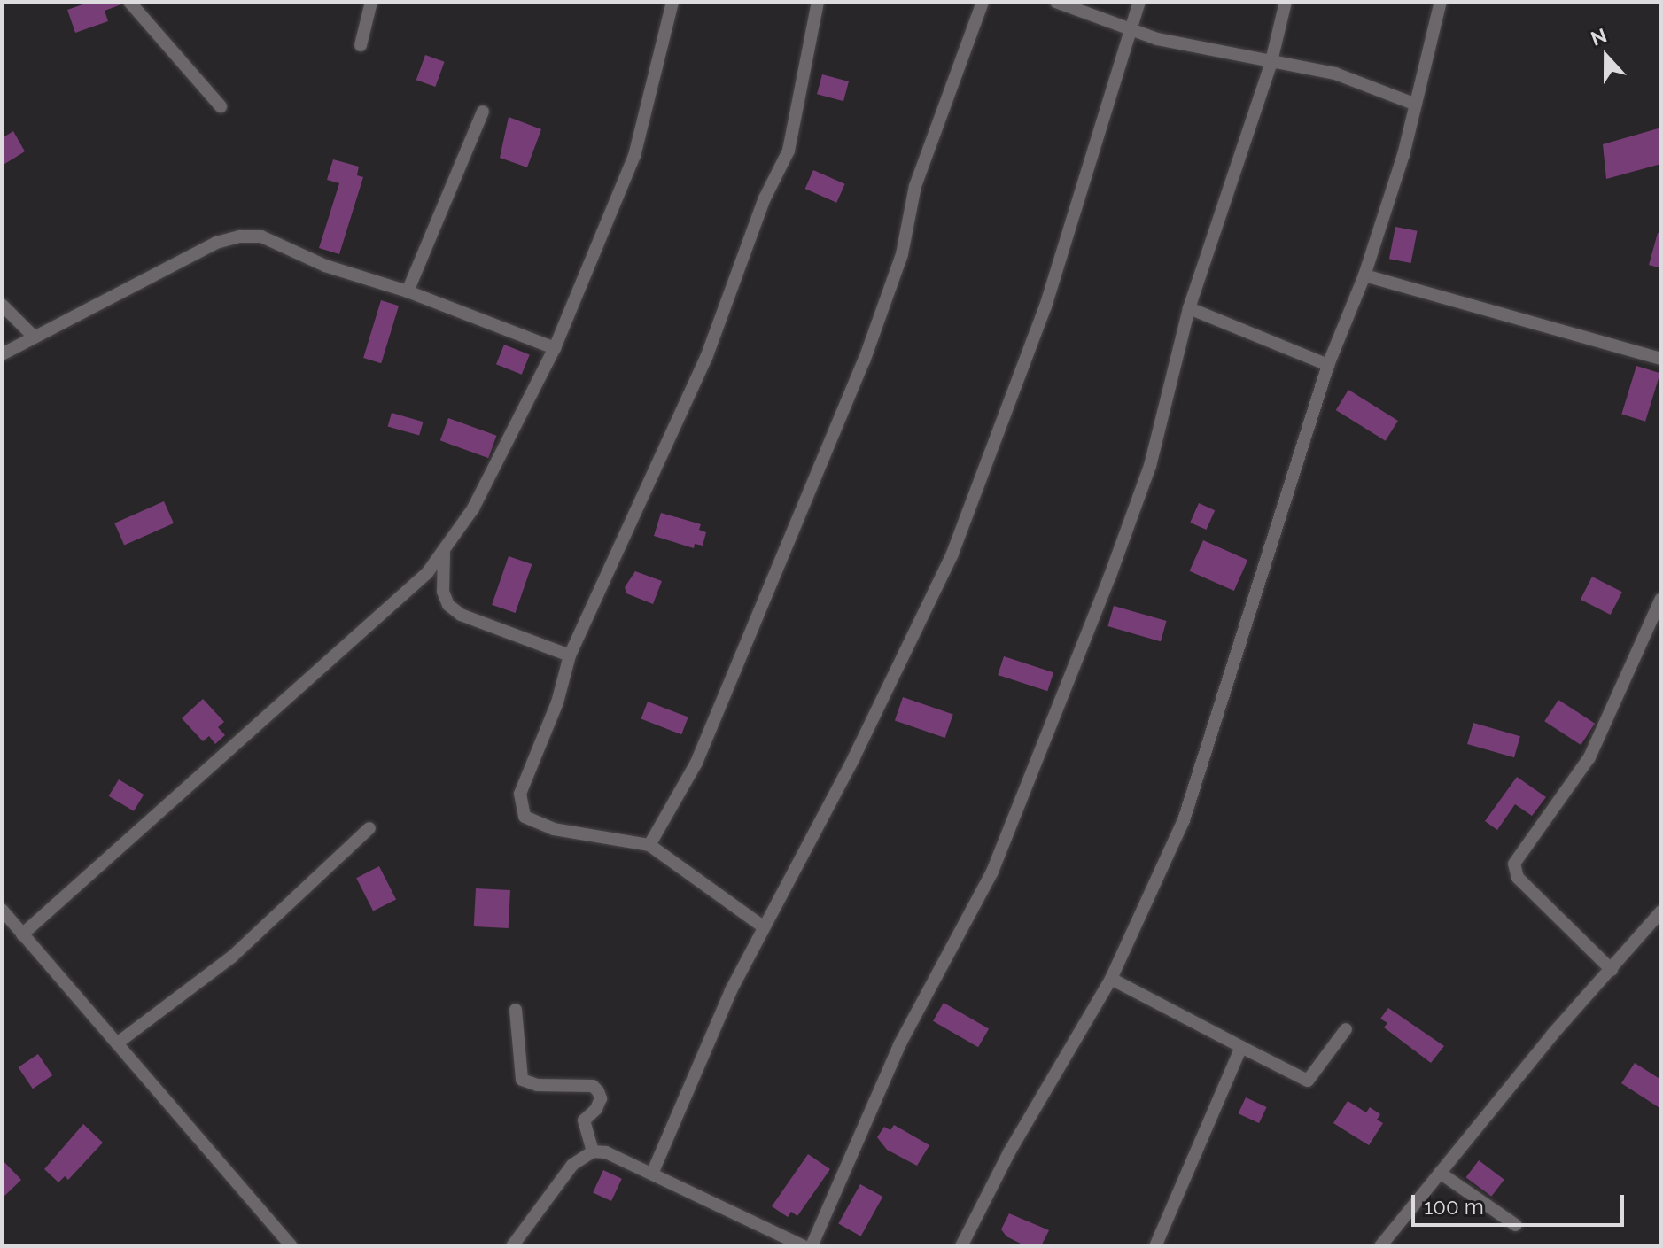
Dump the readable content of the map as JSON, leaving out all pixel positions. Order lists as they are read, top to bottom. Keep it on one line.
{"scale_bar":"100 m","north":"top"}
